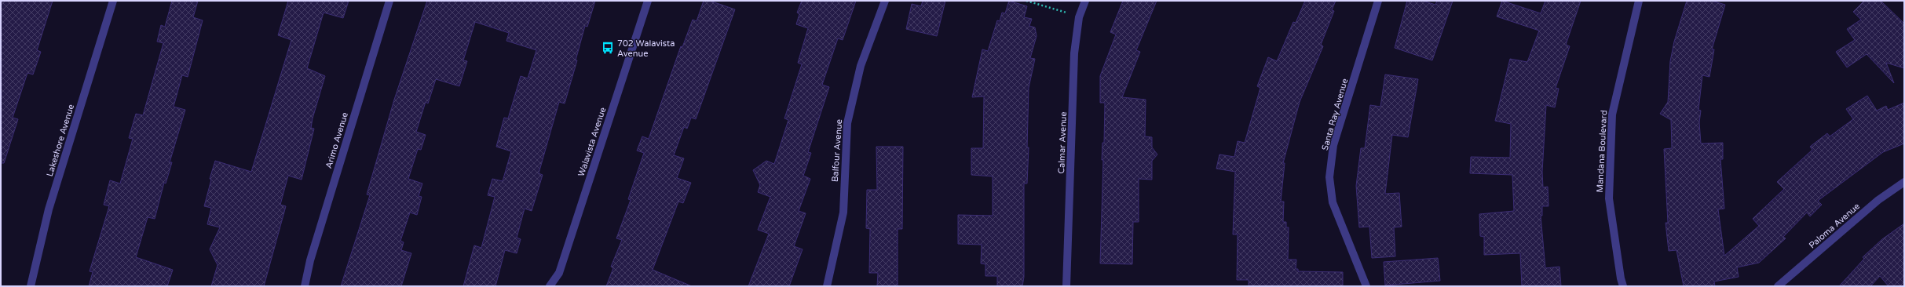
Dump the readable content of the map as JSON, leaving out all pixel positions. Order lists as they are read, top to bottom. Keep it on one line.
{"streets":{"street":["Santa Ray Avenue","Lakeshore Avenue","Arimo Avenue","Walavista Avenue","Calmar Avenue","Balfour Avenue","Mandana Boulevard","Paloma Avenue"]},"places":{"bus stop":["702 Walavista Avenue"]}}
